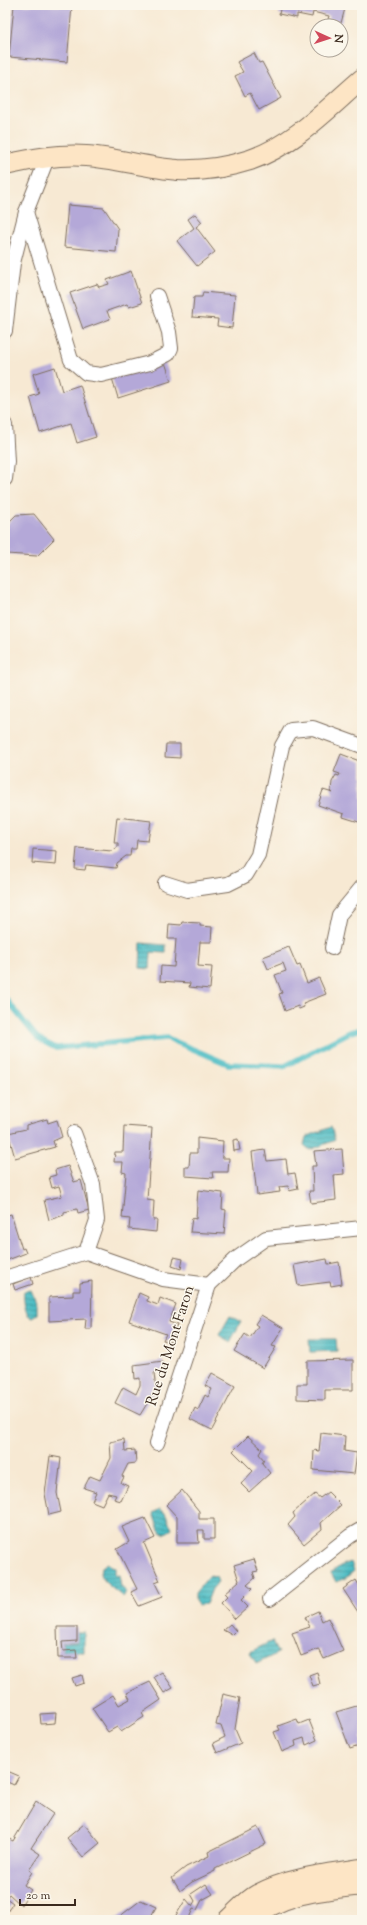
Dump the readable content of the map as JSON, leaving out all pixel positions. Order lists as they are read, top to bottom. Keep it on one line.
{"streets":{"street":["Rue du Mont Faron"]},"scale_bar":"20 m","north":"right"}
